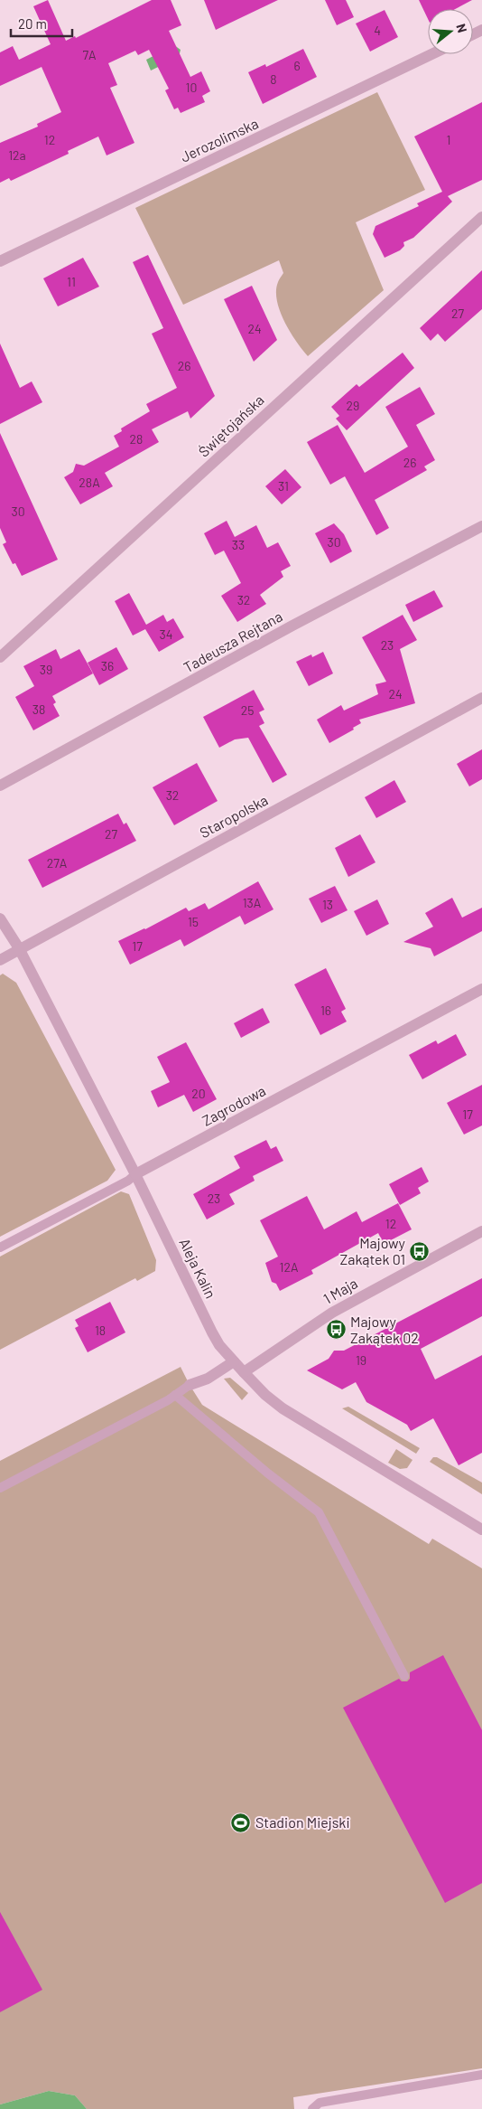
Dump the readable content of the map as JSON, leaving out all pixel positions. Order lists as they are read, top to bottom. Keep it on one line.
{"streets":{"street":["Jerozolimska","Świętojańska","Tadeusza Rejtana","Staropolska","Zagrodowa","Aleja Kalin","1 Maja"]},"crossings":[["Staropolska","Aleja Kalin"],["Zagrodowa","Aleja Kalin"],["Aleja Kalin","1 Maja"]],"places":{"bus stop":["Majowy Zakątek 01","Majowy Zakątek 02"],"sports":["Stadion Miejski"]},"house_numbers":["4","7A","6","8","10","12","1","12a","11","27","24","26","29","28","26","28A","31","30","30","33","32","34","23","36","39","24","38","25","32","27","27A","13A","13","15","17","16","20","17","23","12","12A","18","19"],"scale_bar":"20 m","north":"right"}
